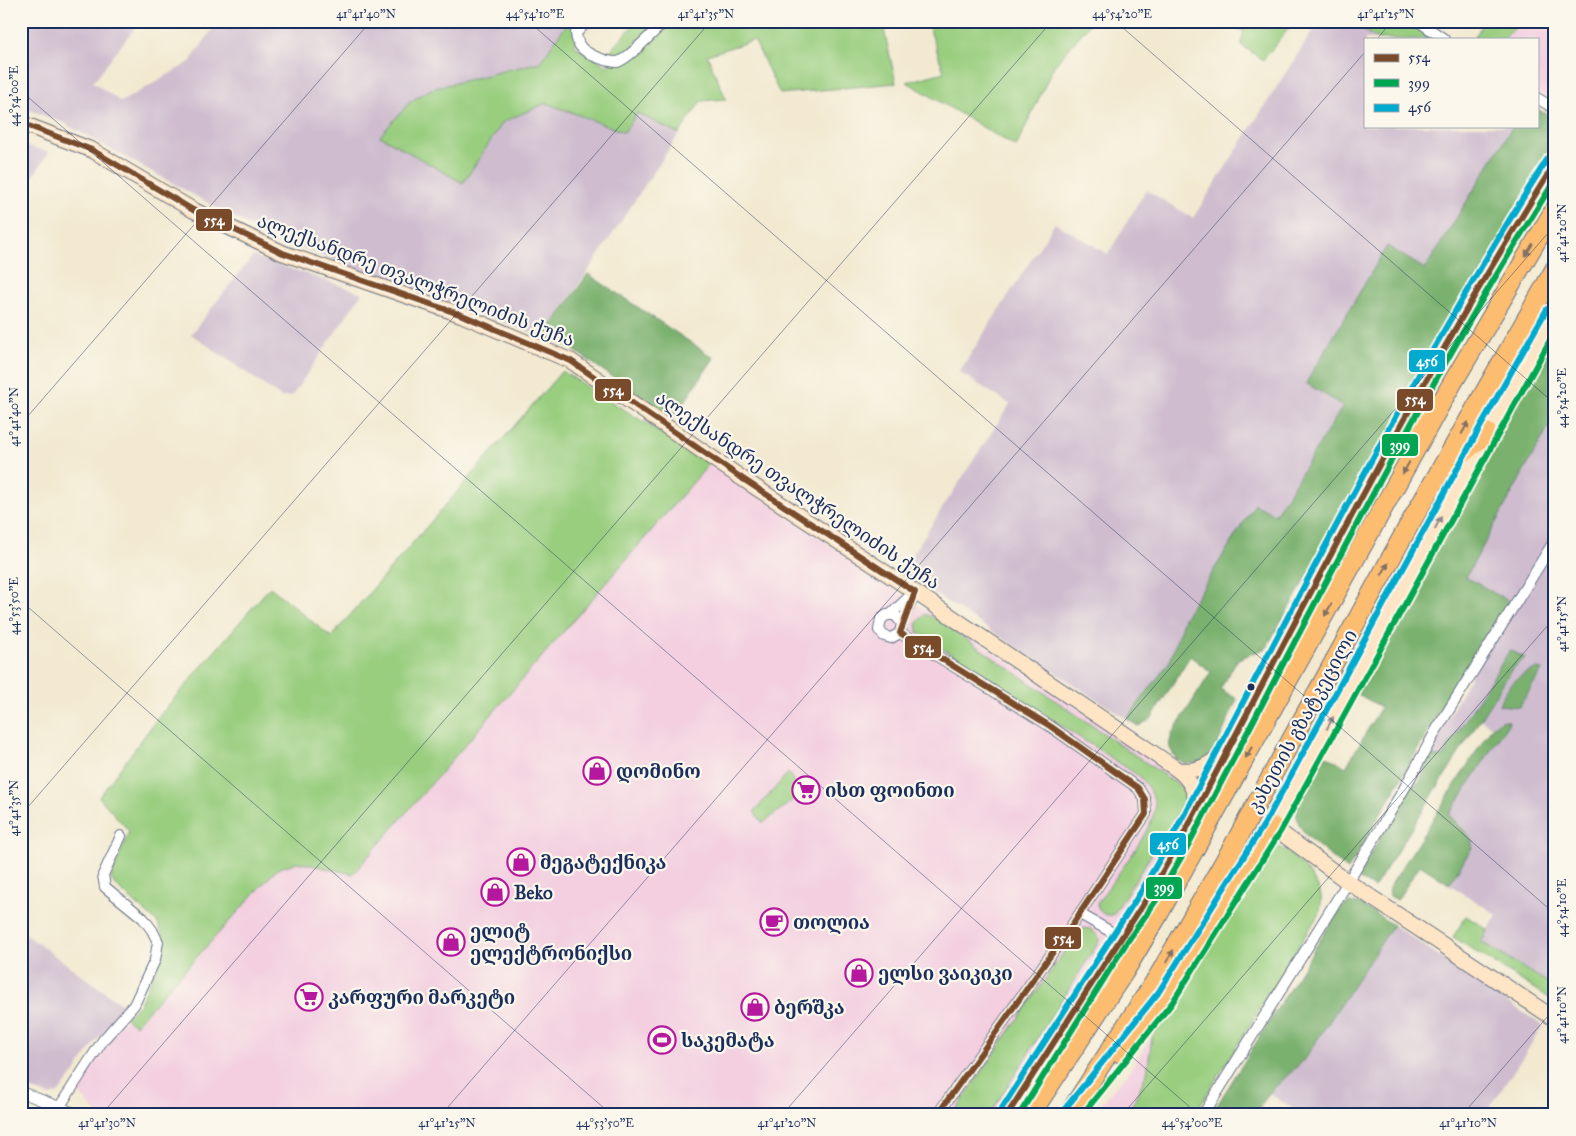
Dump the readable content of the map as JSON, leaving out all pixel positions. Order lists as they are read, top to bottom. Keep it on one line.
{"streets":{"highway":["კახეთის გზატკეცილი"],"street":["ალექსანდრე თვალჭრელიძის ქუჩა"]},"places":{"shop":["დომინო","მეგატექნიკა","Beko","ელიტ ელექტრონიქსი","ელსი ვაიკიკი","ბერშკა"],"supermarket":["ისთ ფოინთი","კარფური მარკეტი"],"cafe":["თოლია"],"sports":["საკემატა"]},"lines":["transit line 554","transit line 456","transit line 399"],"legend":["554","399","456"],"coordinates":["41°41'40\"N","44°54'10\"E","41°41'35\"N","44°54'20\"E","41°41'25\"N","44°54'00\"E","41°41'20\"N","44°53'50\"E","41°41'15\"N","41°41'10\"N","41°41'30\"N"]}
